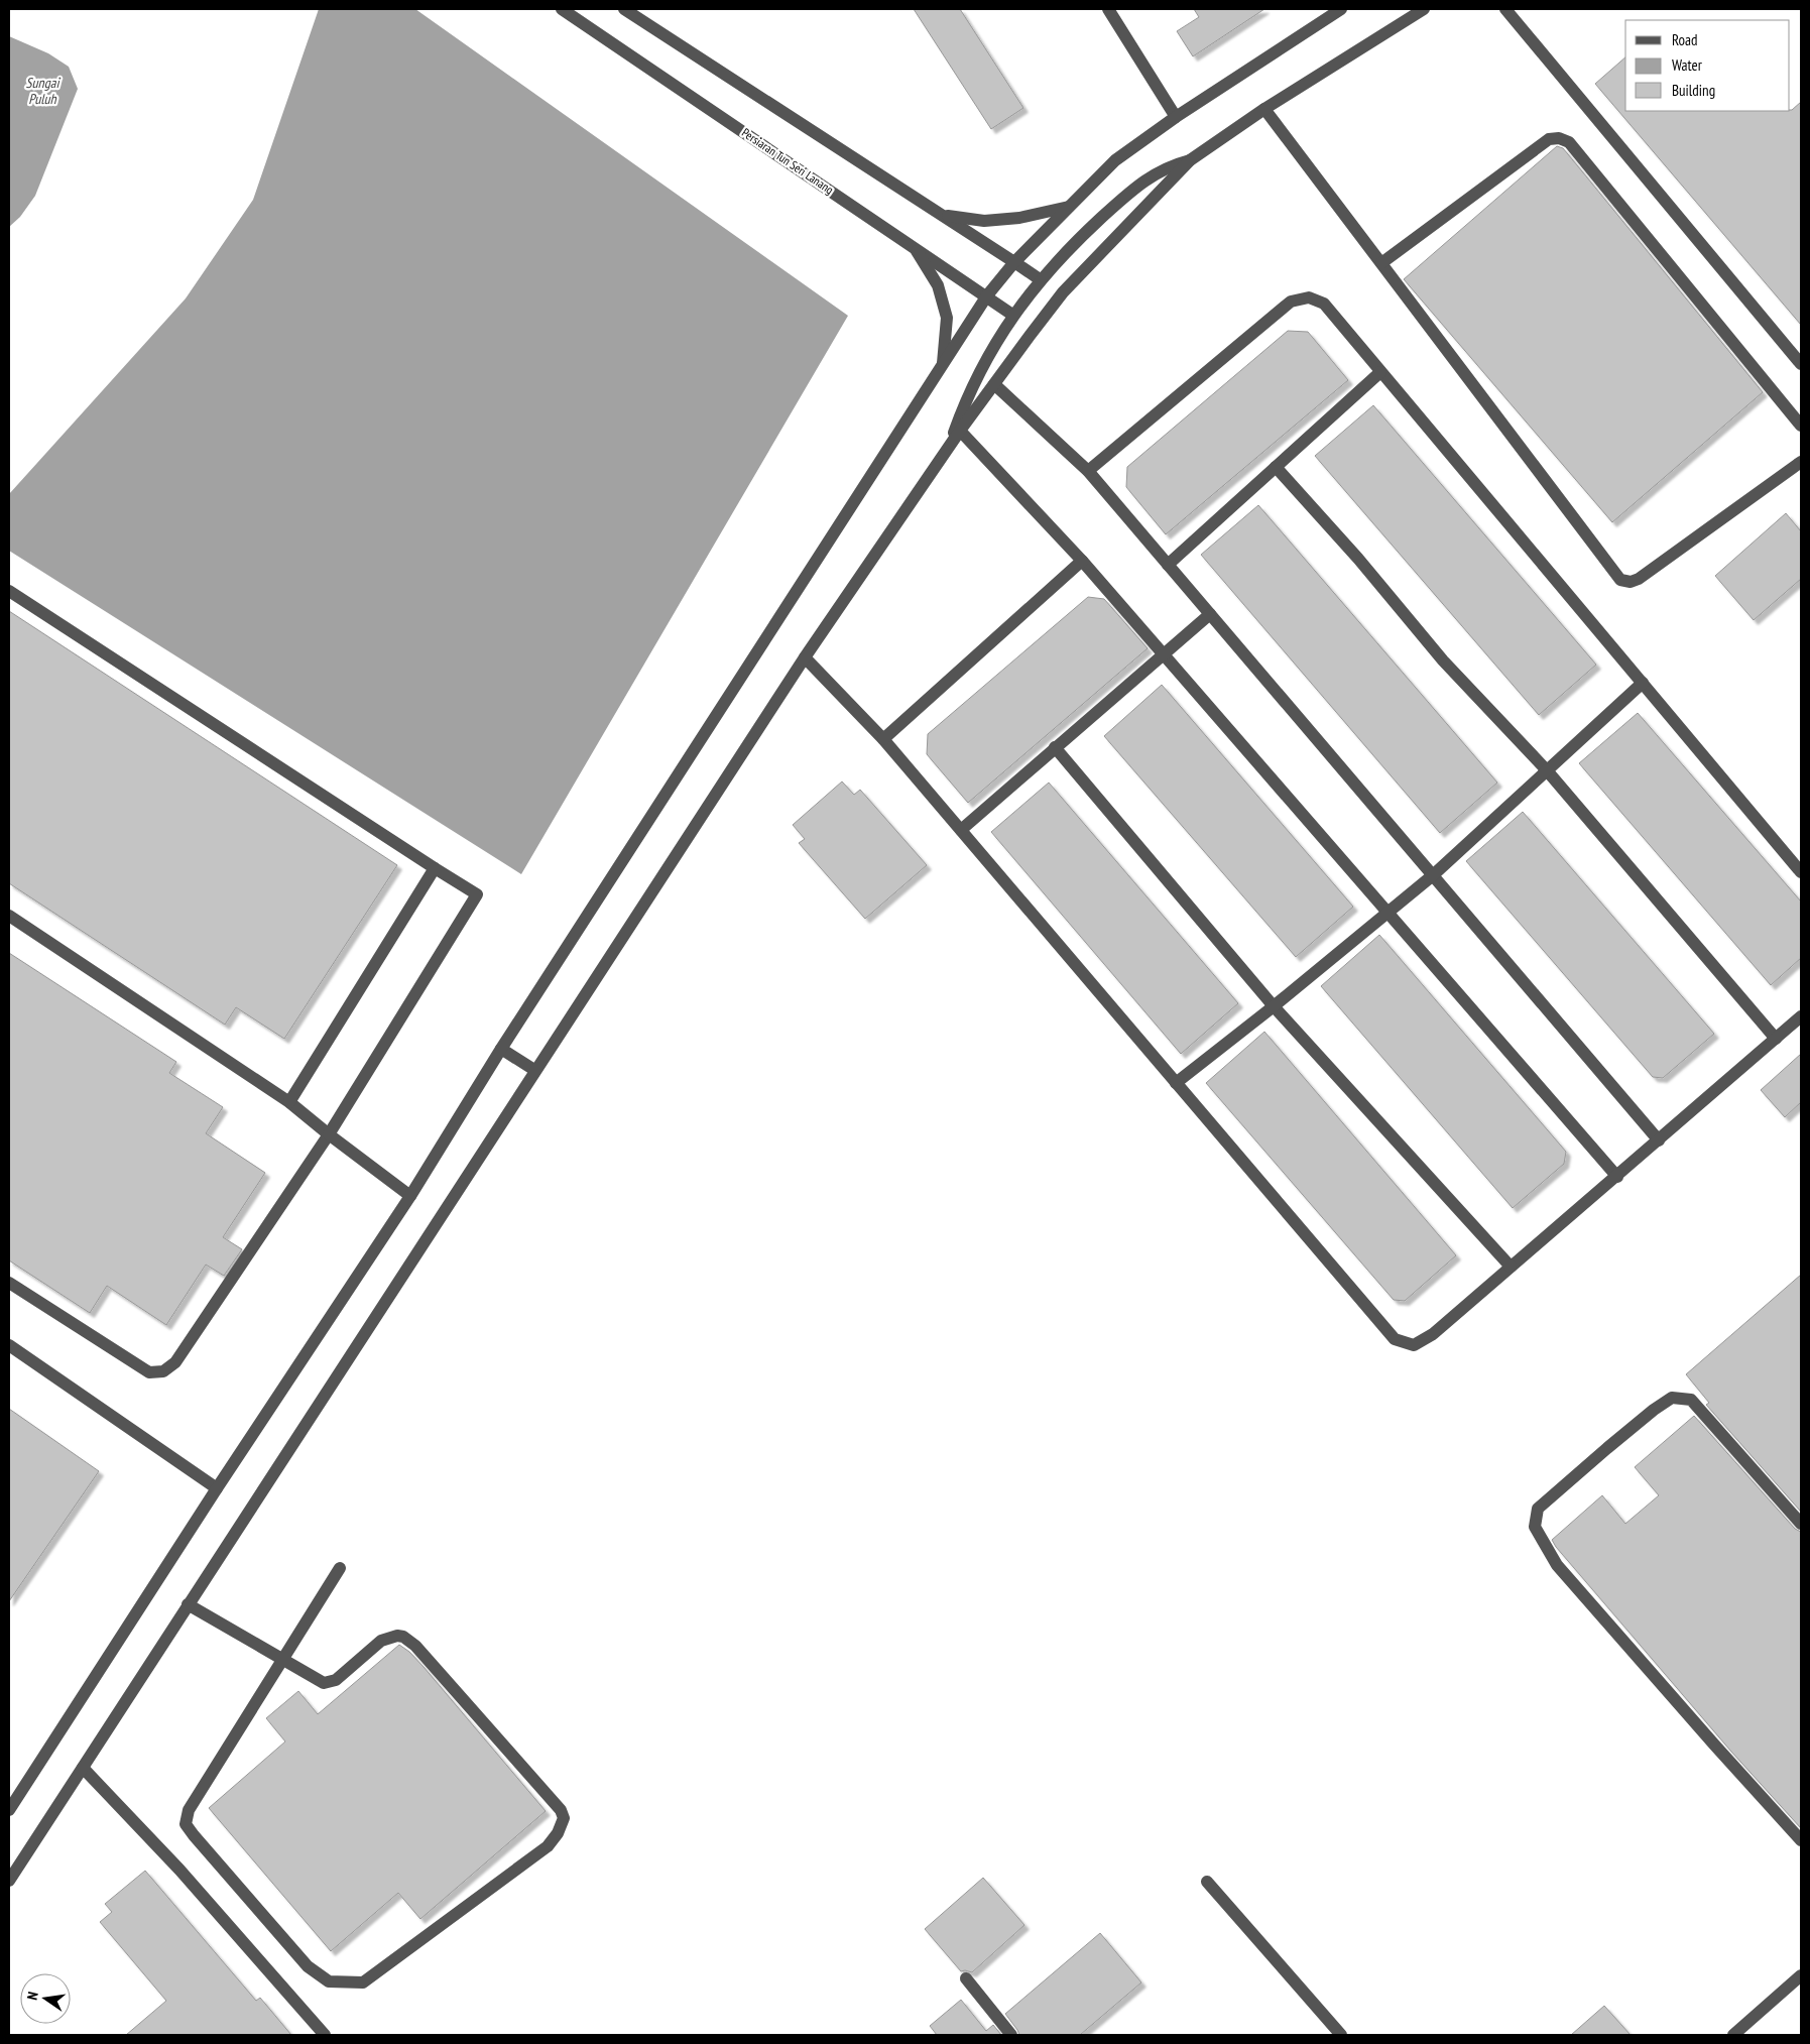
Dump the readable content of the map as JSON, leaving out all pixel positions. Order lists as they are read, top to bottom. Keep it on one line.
{"streets":{"street":["Persiaran Tun Seri Lanang"]},"water":["Sungai Puluh"],"legend":["Road","Water","Building"],"north":"left"}
